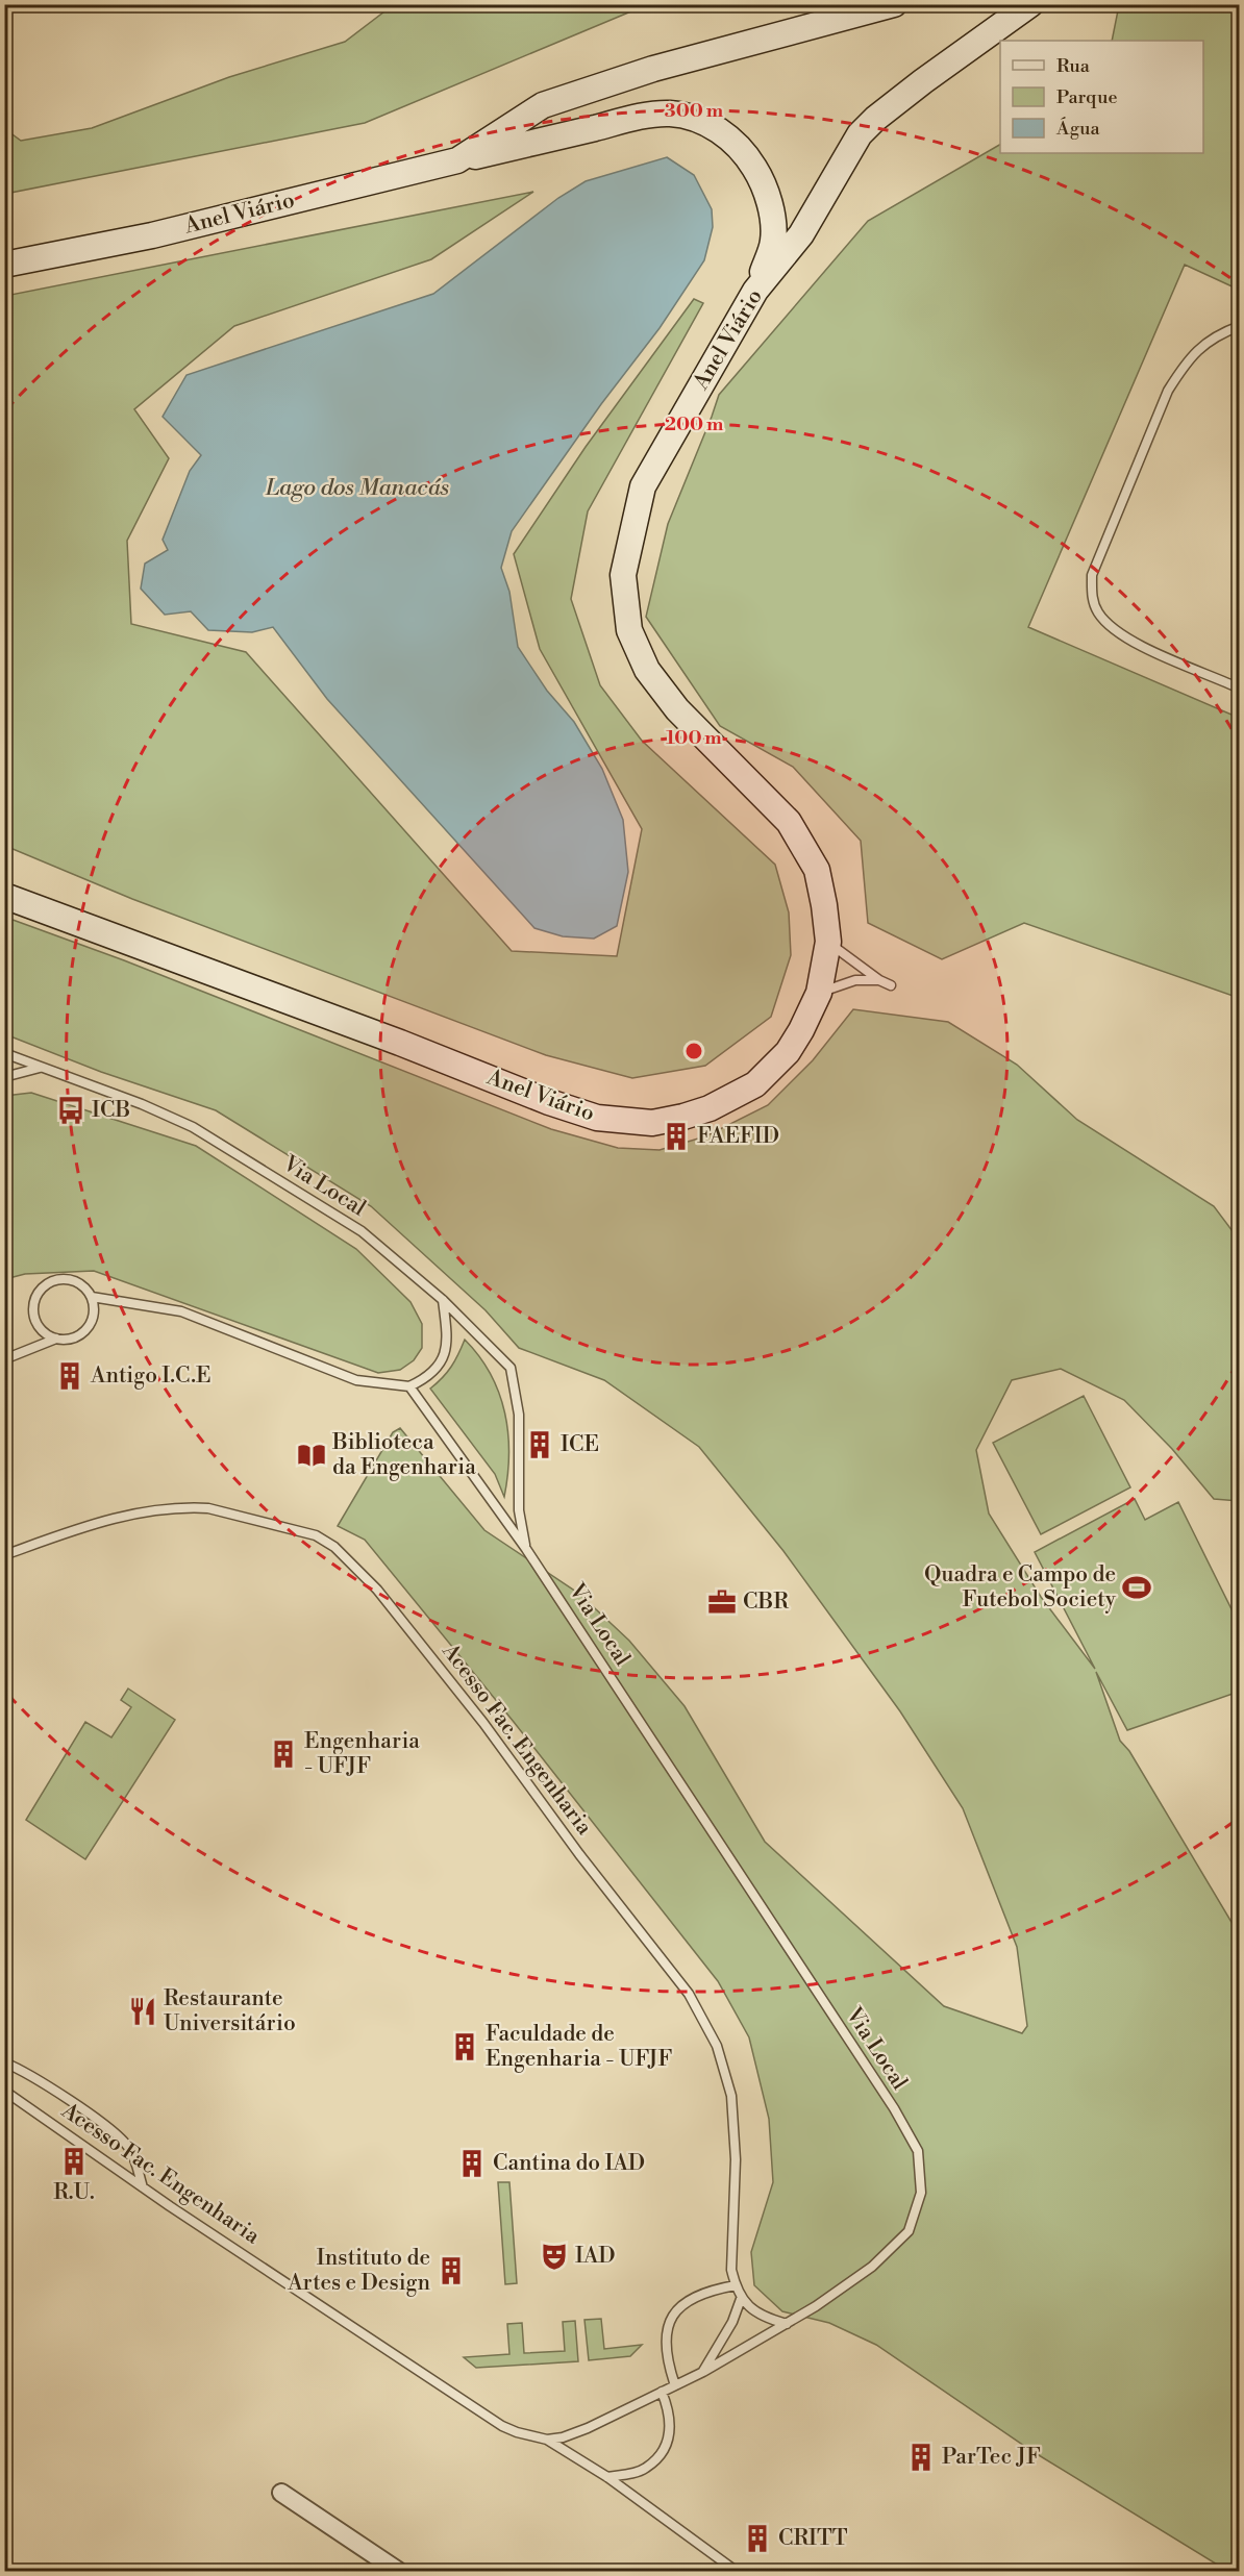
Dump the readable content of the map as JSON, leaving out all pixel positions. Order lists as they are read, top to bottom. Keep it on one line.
{"streets":{"main road":["Anel Viário"],"lane":["Via Local","Acesso Fac. Engenharia"]},"crossings":[["Via Local","Acesso Fac. Engenharia"]],"water":["Lago dos Manacás"],"places":{"bus stop":["ICB"],"building":["FAEFID","Antigo I.C.E","ICE","Engenharia - UFJF","Faculdade de Engenharia - UFJF","R.U.","Cantina do IAD","Instituto de Artes e Design","ParTec JF","CRITT"],"library":["Biblioteca da Engenharia"],"sports":["Quadra e Campo de Futebol Society"],"office":["CBR"],"restaurant":["Restaurante Universitário"],"theatre":["IAD"]},"legend":["Rua","Parque","Água"],"rings":["300 m","200 m","100 m"]}
